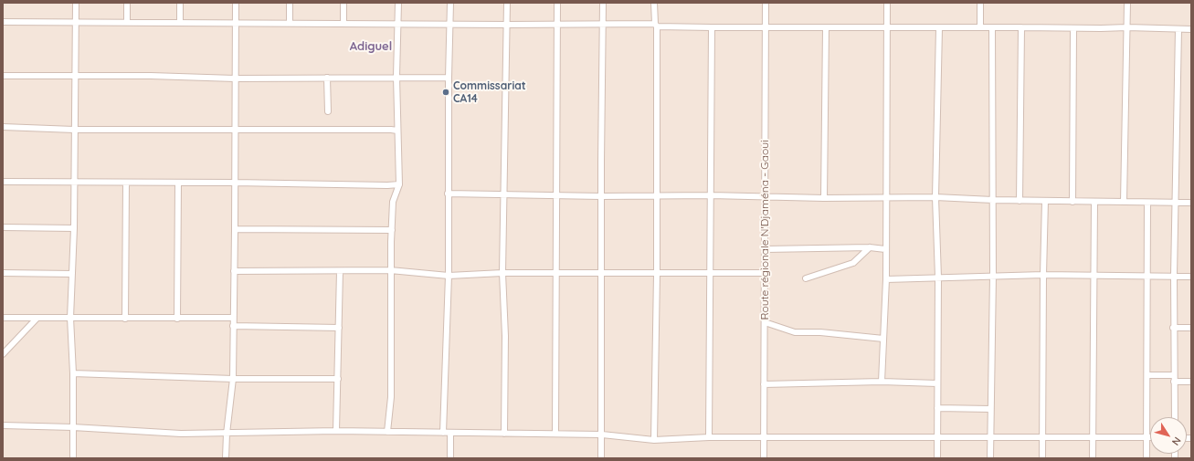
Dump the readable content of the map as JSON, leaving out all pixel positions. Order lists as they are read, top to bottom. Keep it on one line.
{"streets":{"street":["Route régionale N'Djaména - Gaoui"]},"districts":["Adiguel"],"places":["Commissariat CA14"],"north":"bottom right"}
